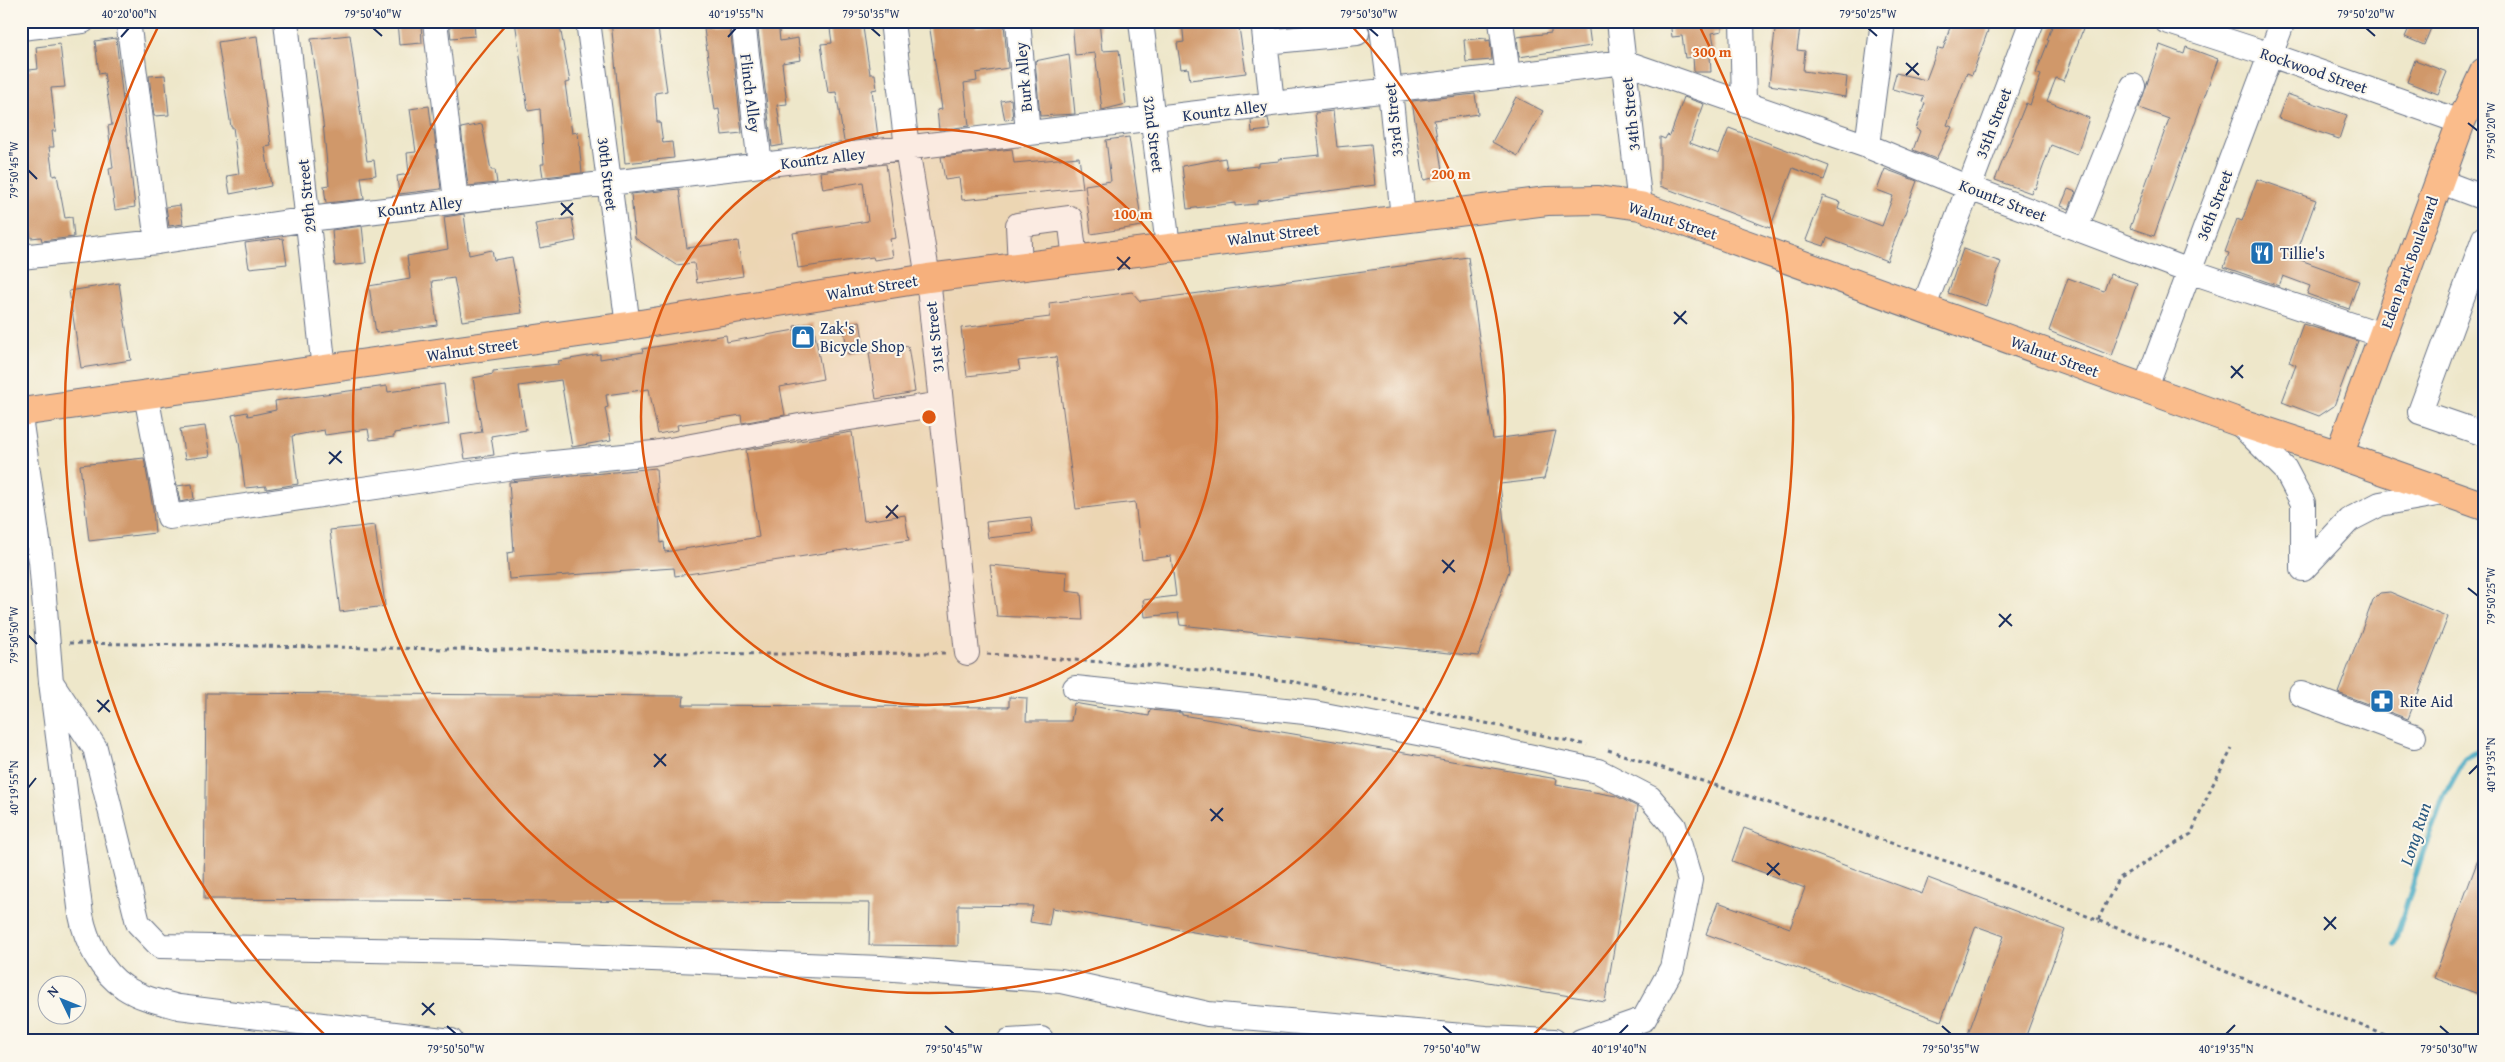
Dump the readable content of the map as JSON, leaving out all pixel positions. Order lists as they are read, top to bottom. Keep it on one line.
{"streets":{"main road":["Walnut Street","Eden Park Boulevard"],"street":["Rockwood Street","Burk Alley","Flinch Alley","Kountz Alley","34th Street","33rd Street","35th Street","32nd Street","30th Street","29th Street","Kountz Street","36th Street","31st Street"]},"crossings":[["Rockwood Street","36th Street"],["Rockwood Street","Eden Park Boulevard"],["Burk Alley","Kountz Alley"],["Flinch Alley","Kountz Alley"],["Kountz Alley","34th Street"],["Kountz Alley","33rd Street"],["Kountz Alley","32nd Street"],["Kountz Alley","30th Street"],["Kountz Alley","29th Street"],["Kountz Alley","Kountz Street"],["Kountz Alley","31st Street"],["34th Street","Kountz Street"],["34th Street","Walnut Street"],["33rd Street","Walnut Street"],["35th Street","Kountz Street"],["35th Street","Walnut Street"],["32nd Street","Walnut Street"],["30th Street","Walnut Street"],["29th Street","Walnut Street"],["Kountz Street","36th Street"],["Kountz Street","Eden Park Boulevard"],["36th Street","Walnut Street"],["Walnut Street","Eden Park Boulevard"],["Walnut Street","31st Street"]],"water":["Long Run"],"places":{"restaurant":["Tillie's"],"shop":["Zak's Bicycle Shop"],"pharmacy":["Rite Aid"]},"north":"top left","coordinates":["40°20'00\"N","79°50'40\"W","40°19'55\"N","79°50'35\"W","79°50'30\"W","79°50'25\"W","79°50'20\"W","79°50'45\"W","79°50'50\"W","40°19'35\"N","40°19'40\"N"],"rings":["300 m","200 m","100 m"]}
